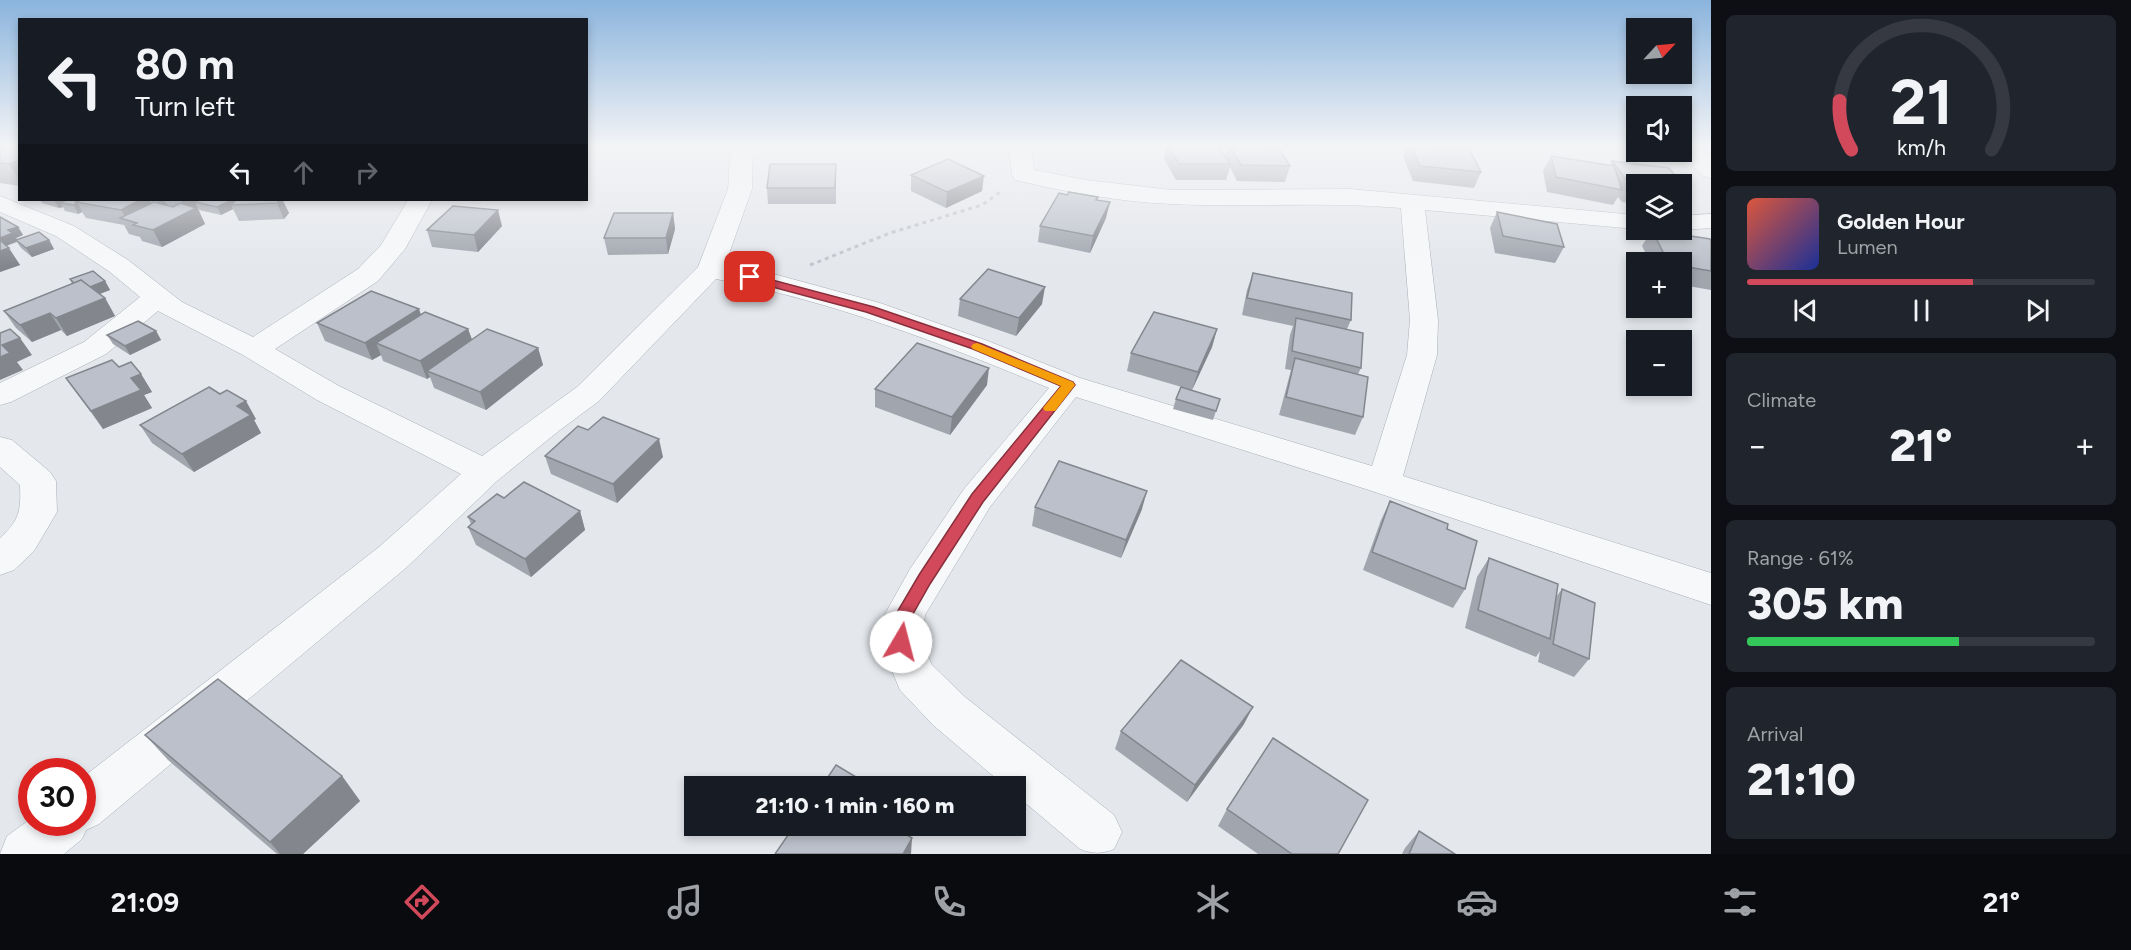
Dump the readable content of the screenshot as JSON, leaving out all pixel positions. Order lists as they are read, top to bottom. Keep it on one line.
{"north":"top right","page":{"map_buttons":["+","−"],"turn":["80 m","Turn left"],"song":["Golden Hour","Lumen"],"tile":["Climate",["Range · 61%","305 km"],["Arrival","21:10"]],"heat":["−","21°","+"],"limit":"30","trip":"21:10 · 1 min · 160 m","tabs":["21:09","21°"],"gauge":["21","km/h"]}}
